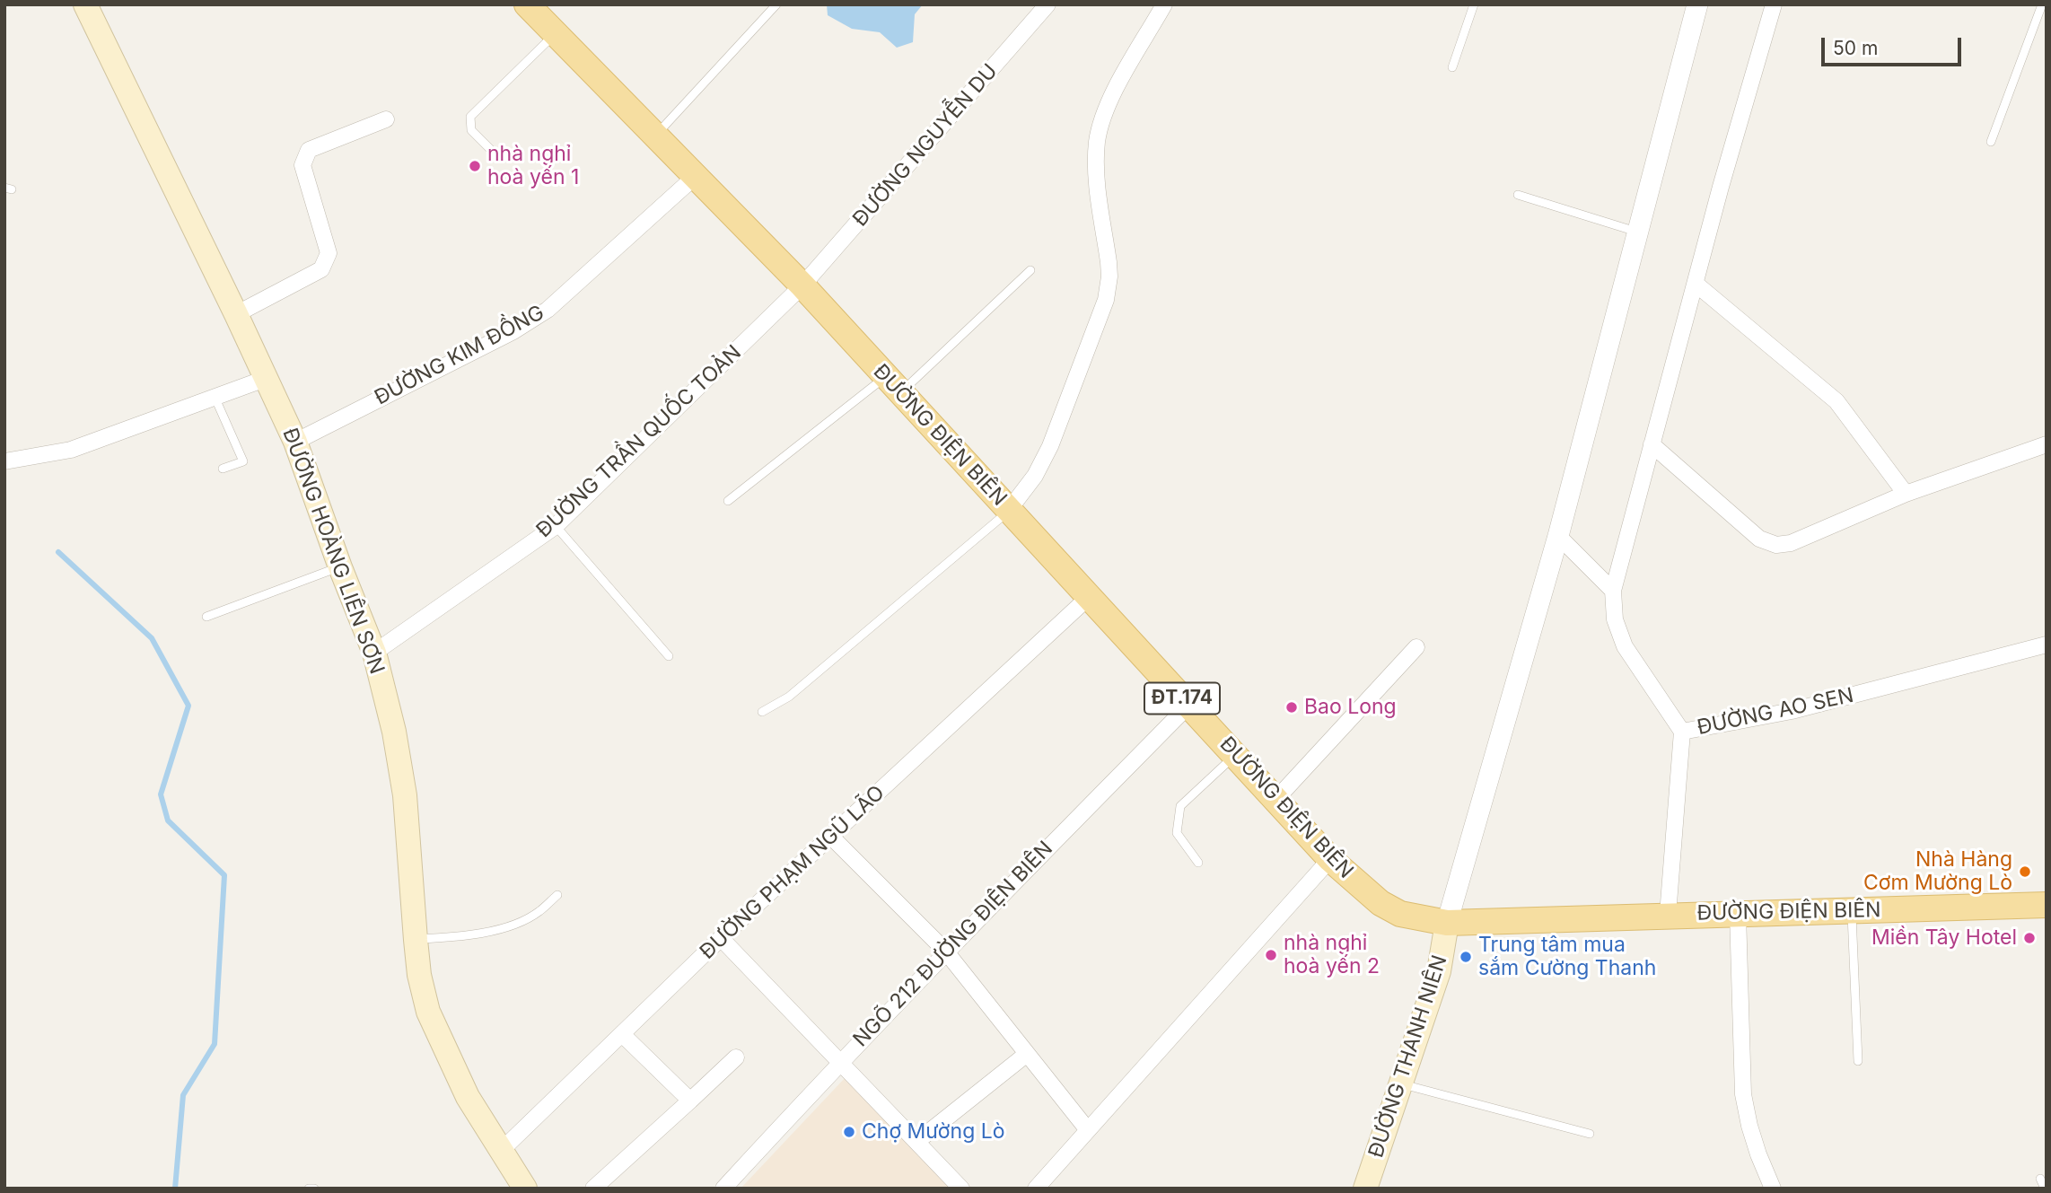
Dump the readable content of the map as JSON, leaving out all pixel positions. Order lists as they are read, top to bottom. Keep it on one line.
{"streets":{"main road":["ĐƯỜNG ĐIỆN BIÊN","ĐƯỜNG HOÀNG LIÊN SƠN","ĐT.174","ĐƯỜNG THANH NIÊN"],"street":["ĐƯỜNG NGUYỄN DU","ĐƯỜNG KIM ĐỒNG","ĐƯỜNG TRẦN QUỐC TOẢN","ĐƯỜNG AO SEN","ĐƯỜNG PHẠM NGŨ LÃO","NGÕ 212 ĐƯỜNG ĐIỆN BIÊN"]},"crossings":[["ĐƯỜNG NGUYỄN DU","ĐƯỜNG ĐIỆN BIÊN"],["ĐƯỜNG NGUYỄN DU","ĐƯỜNG TRẦN QUỐC TOẢN"],["ĐƯỜNG KIM ĐỒNG","ĐƯỜNG ĐIỆN BIÊN"],["ĐƯỜNG KIM ĐỒNG","ĐƯỜNG HOÀNG LIÊN SƠN"],["ĐƯỜNG ĐIỆN BIÊN","ĐƯỜNG TRẦN QUỐC TOẢN"],["ĐƯỜNG ĐIỆN BIÊN","ĐƯỜNG AO SEN"],["ĐƯỜNG ĐIỆN BIÊN","ĐƯỜNG PHẠM NGŨ LÃO"],["ĐƯỜNG ĐIỆN BIÊN","NGÕ 212 ĐƯỜNG ĐIỆN BIÊN"],["ĐƯỜNG ĐIỆN BIÊN","ĐƯỜNG THANH NIÊN"],["ĐƯỜNG TRẦN QUỐC TOẢN","ĐƯỜNG HOÀNG LIÊN SƠN"],["ĐƯỜNG HOÀNG LIÊN SƠN","ĐƯỜNG PHẠM NGŨ LÃO"]],"places":["nhà nghỉ hoà yến 1","Bao Long","Nhà Hàng Cơm Mường Lò","Miền Tây Hotel","nhà nghỉ hoà yến 2","Trung tâm mua sắm Cường Thanh","Chợ Mường Lò"],"scale_bar":"50 m"}
